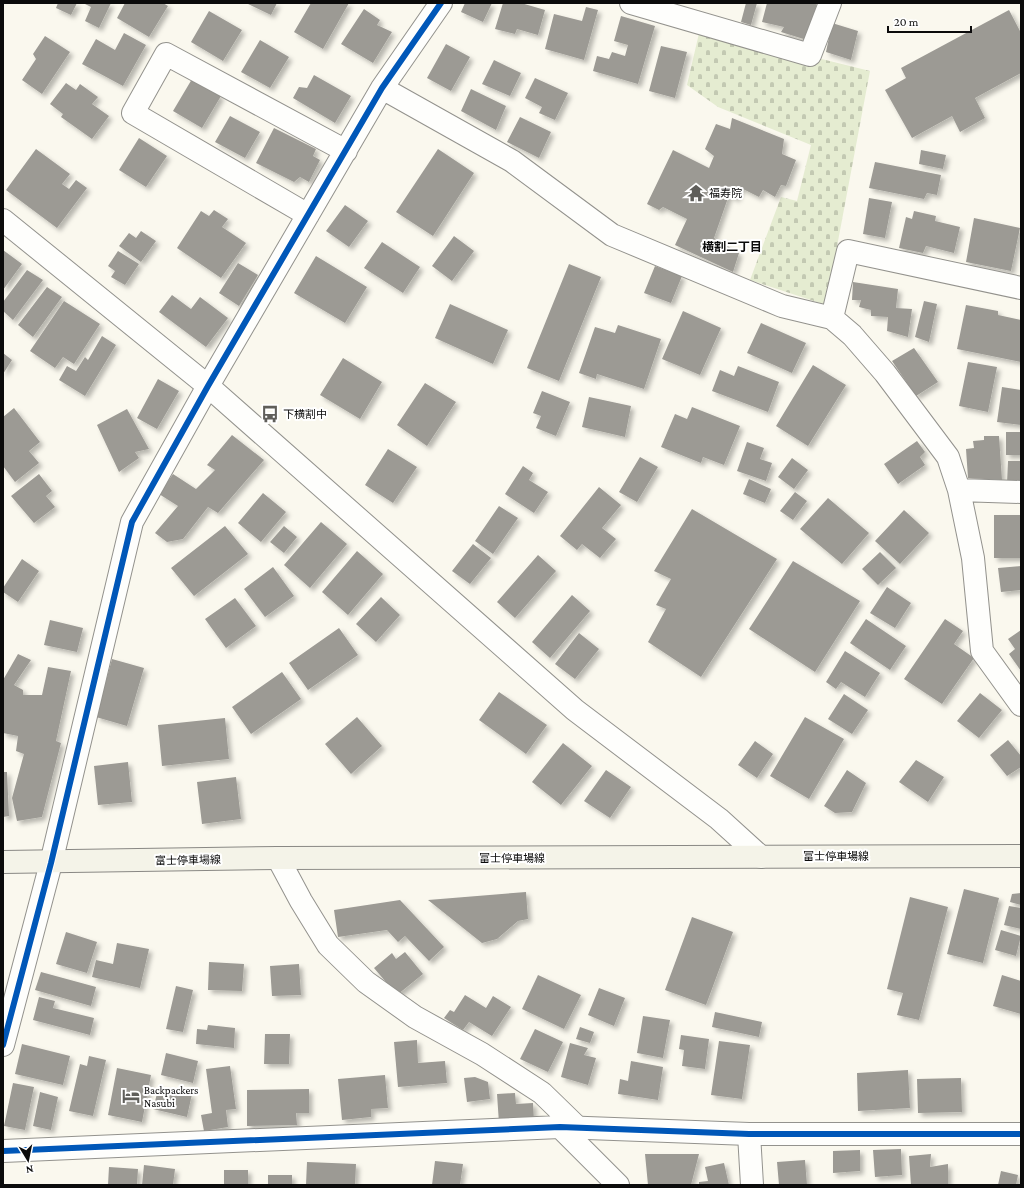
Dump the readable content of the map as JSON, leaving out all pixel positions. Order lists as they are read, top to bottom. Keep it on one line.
{"streets":{"main road":["富士停車場線"]},"districts":["横割二丁目"],"places":{"temple":["福寿院"],"bus stop":["下横割中"],"hotel":["Backpackers Nasubi"]},"scale_bar":"20 m","north":"bottom"}
